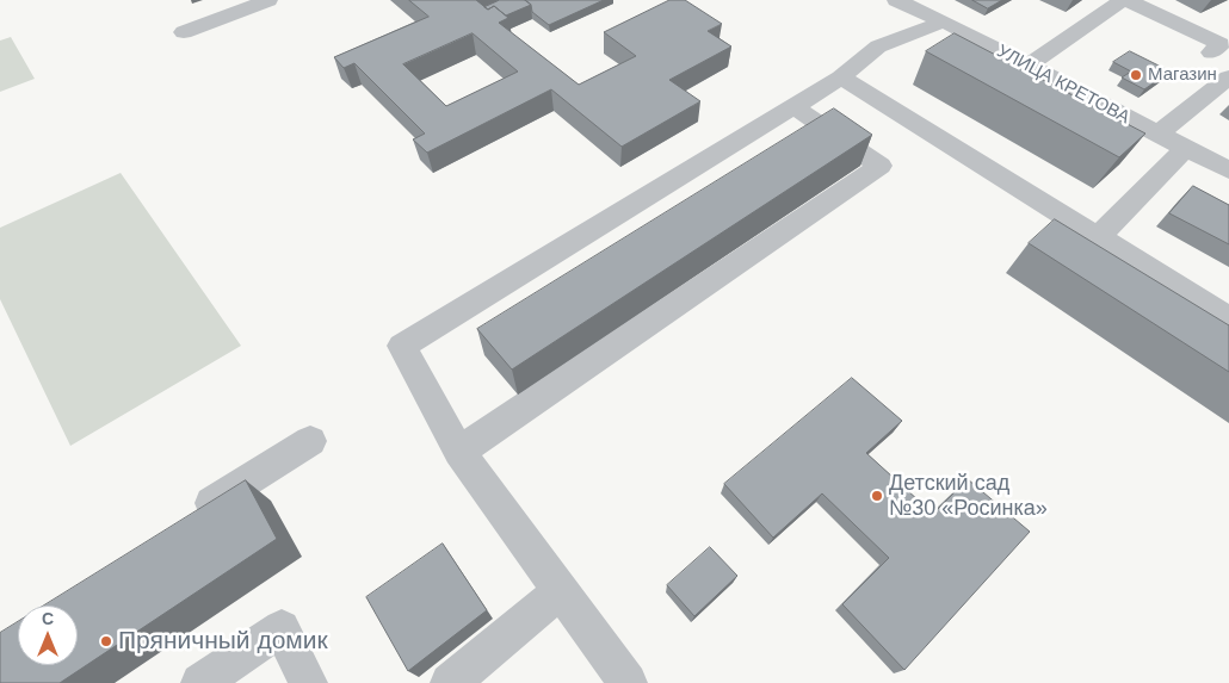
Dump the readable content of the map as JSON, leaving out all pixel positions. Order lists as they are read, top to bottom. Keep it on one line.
{"streets":{"street":["УЛИЦА КРЕТОВА"]},"places":["Магазин","Детский сад №30 «Росинка»","Пряничный домик"],"north":"top"}
